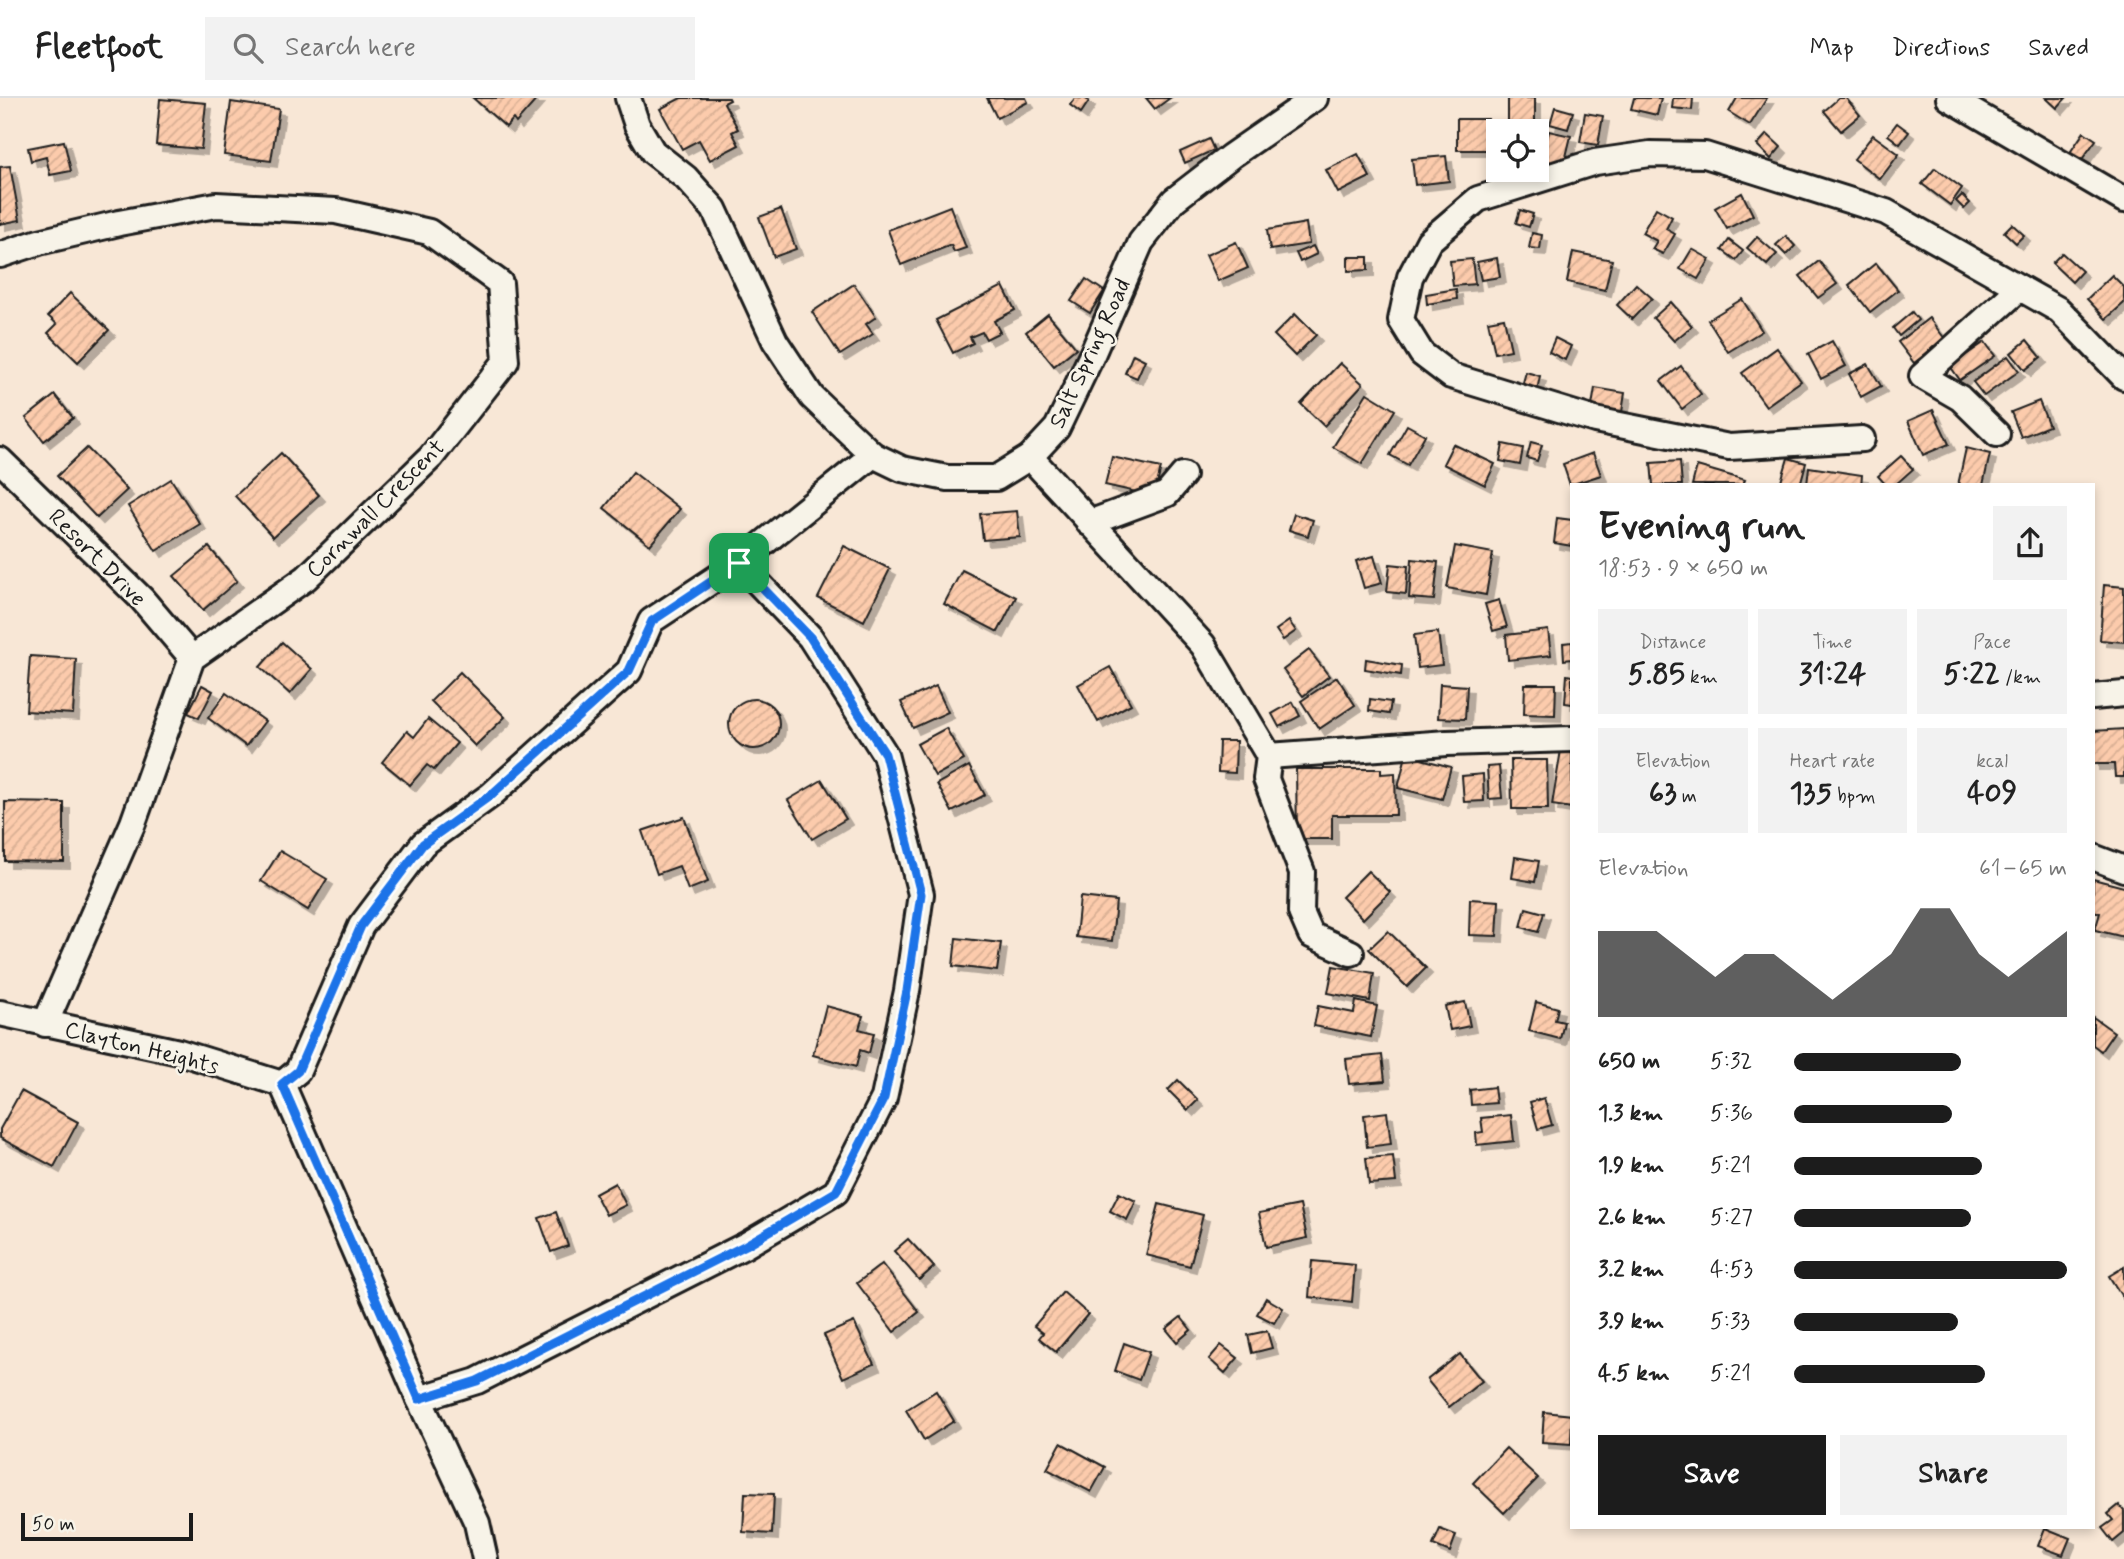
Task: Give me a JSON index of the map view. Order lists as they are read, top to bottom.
{
  "streets": {
    "street": [
      "Salt Spring Road",
      "Cornwall Crescent",
      "Resort Drive",
      "Clayton Heights"
    ]
  },
  "crossings": [
    ["Cornwall Crescent", "Resort Drive"]
  ],
  "scale_bar": "50 m",
  "page": {
    "header": "Fleetfoot",
    "search": "Search here",
    "nav": ["Map", "Directions", "Saved"],
    "heading": ["Evening run", "18:53 · 9 × 650 m"],
    "stats": [
      ["Distance", "5.85 km"],
      ["Time", "31:24"],
      ["Pace", "5:22 /km"],
      ["Elevation", "63 m"],
      ["Heart rate", "135 bpm"],
      ["kcal", "409"]
    ],
    "chart": ["Elevation", "61–65 m"],
    "list": [
      {
        "name": "650 m",
        "note": "5:32"
      },
      {
        "name": "1.3 km",
        "note": "5:36"
      },
      {
        "name": "1.9 km",
        "note": "5:21"
      },
      {
        "name": "2.6 km",
        "note": "5:27"
      },
      {
        "name": "3.2 km",
        "note": "4:53"
      },
      {
        "name": "3.9 km",
        "note": "5:33"
      },
      {
        "name": "4.5 km",
        "note": "5:21"
      }
    ],
    "buttons": ["Save", "Share"],
    "scale": "50 m"
  }
}
